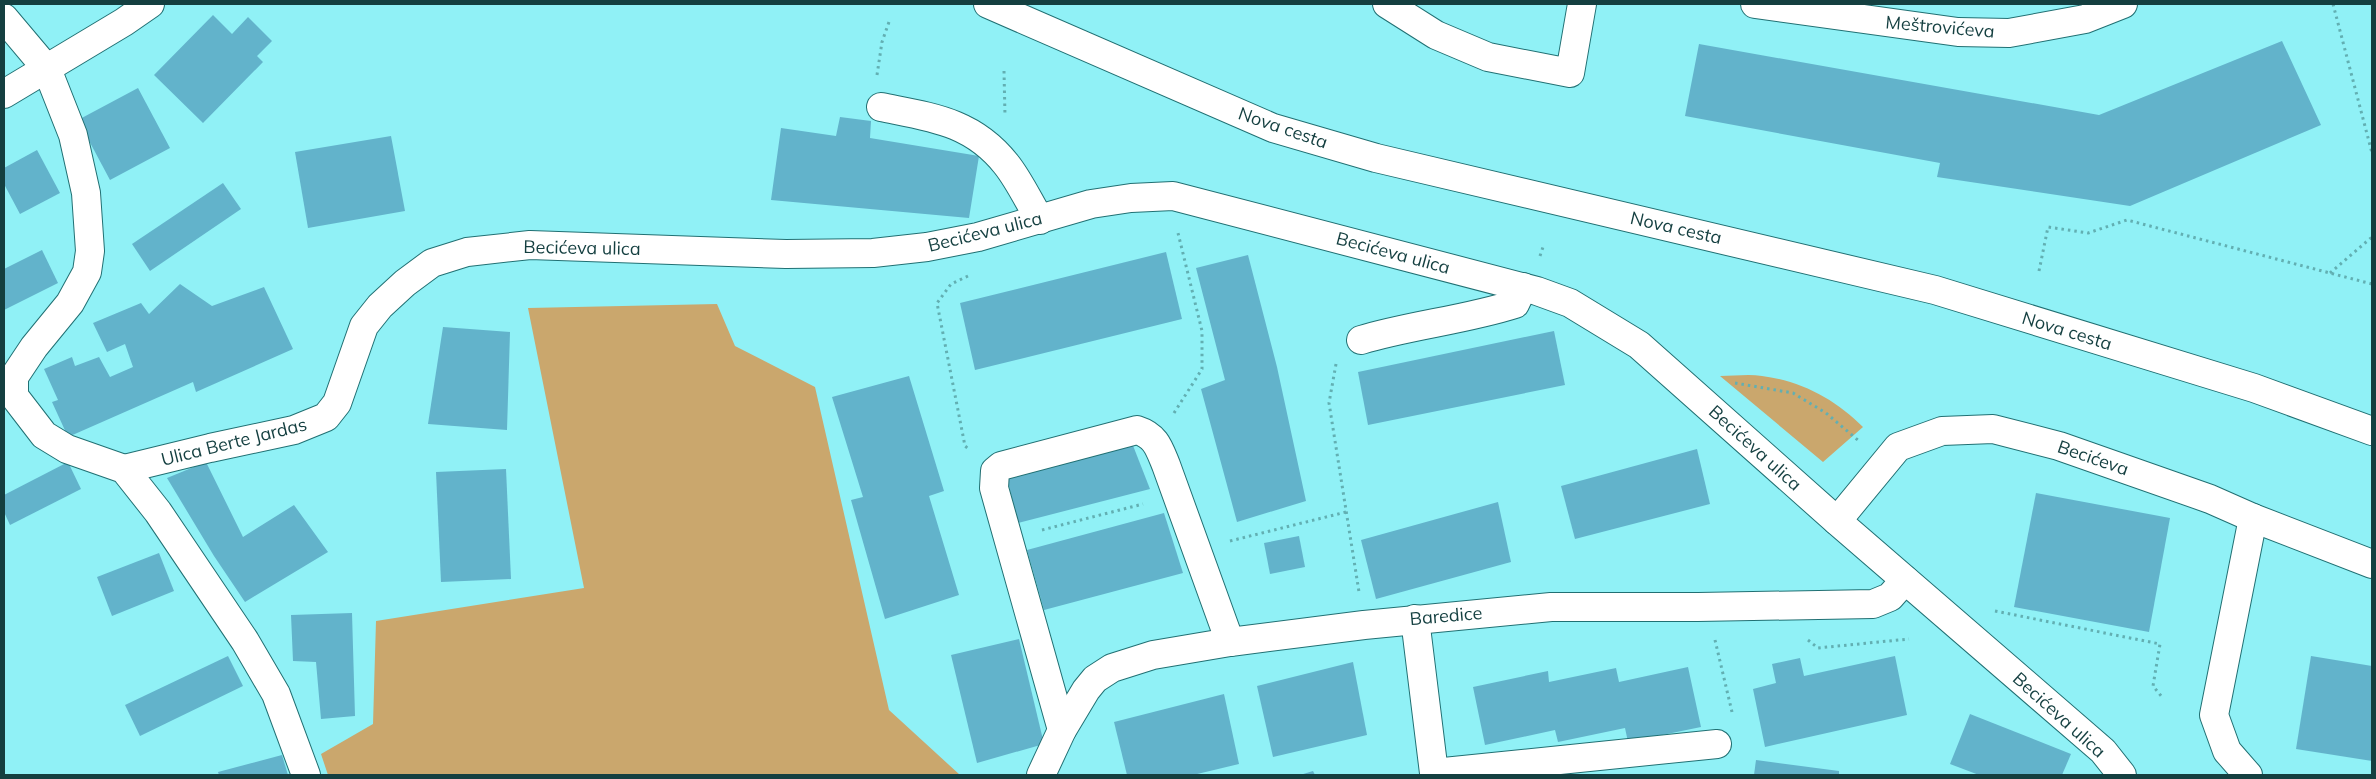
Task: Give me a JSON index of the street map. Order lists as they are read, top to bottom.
{
  "streets": {
    "street": [
      "Meštrovićeva",
      "Nova cesta",
      "Becićeva ulica",
      "Ulica Berte Jardas",
      "Becićeva",
      "Baredice"
    ]
  },
  "crossings": [
    ["Becićeva ulica", "Ulica Berte Jardas"],
    ["Becićeva ulica", "Becićeva"],
    ["Becićeva ulica", "Baredice"]
  ]
}
